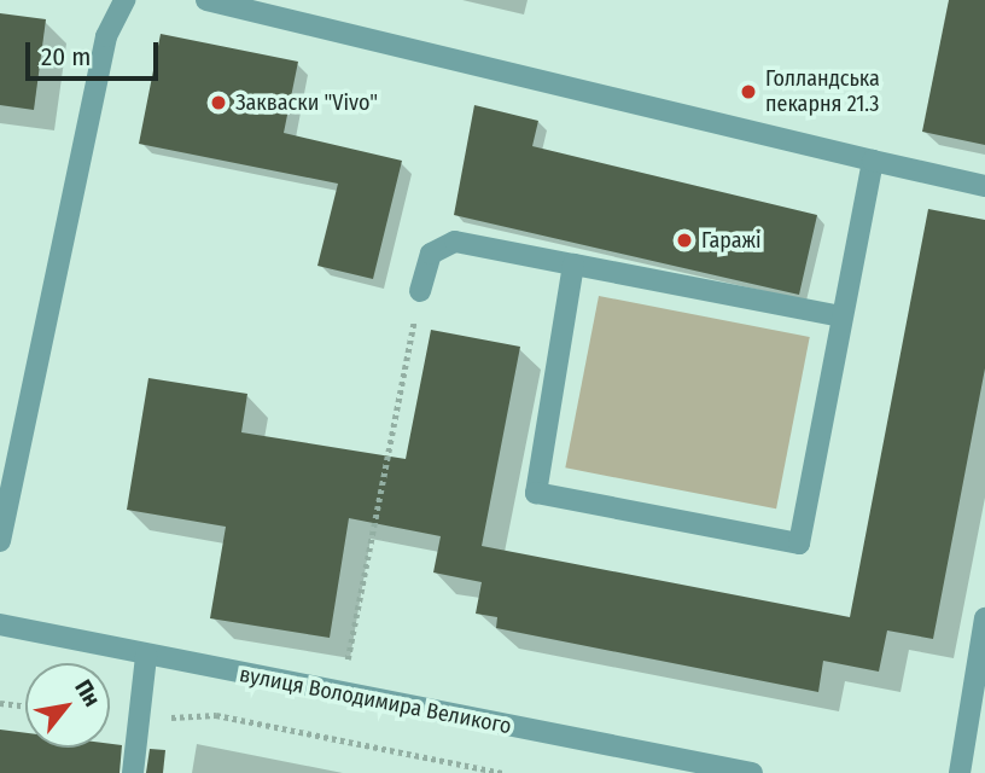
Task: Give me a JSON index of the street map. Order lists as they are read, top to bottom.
{
  "streets": {
    "street": ["вулиця Володимира Великого"]
  },
  "places": ["Голландська пекарня 21.3", "Закваски \"Vivo\"", "Гаражі"],
  "scale_bar": "20 m",
  "north": "top right"
}
